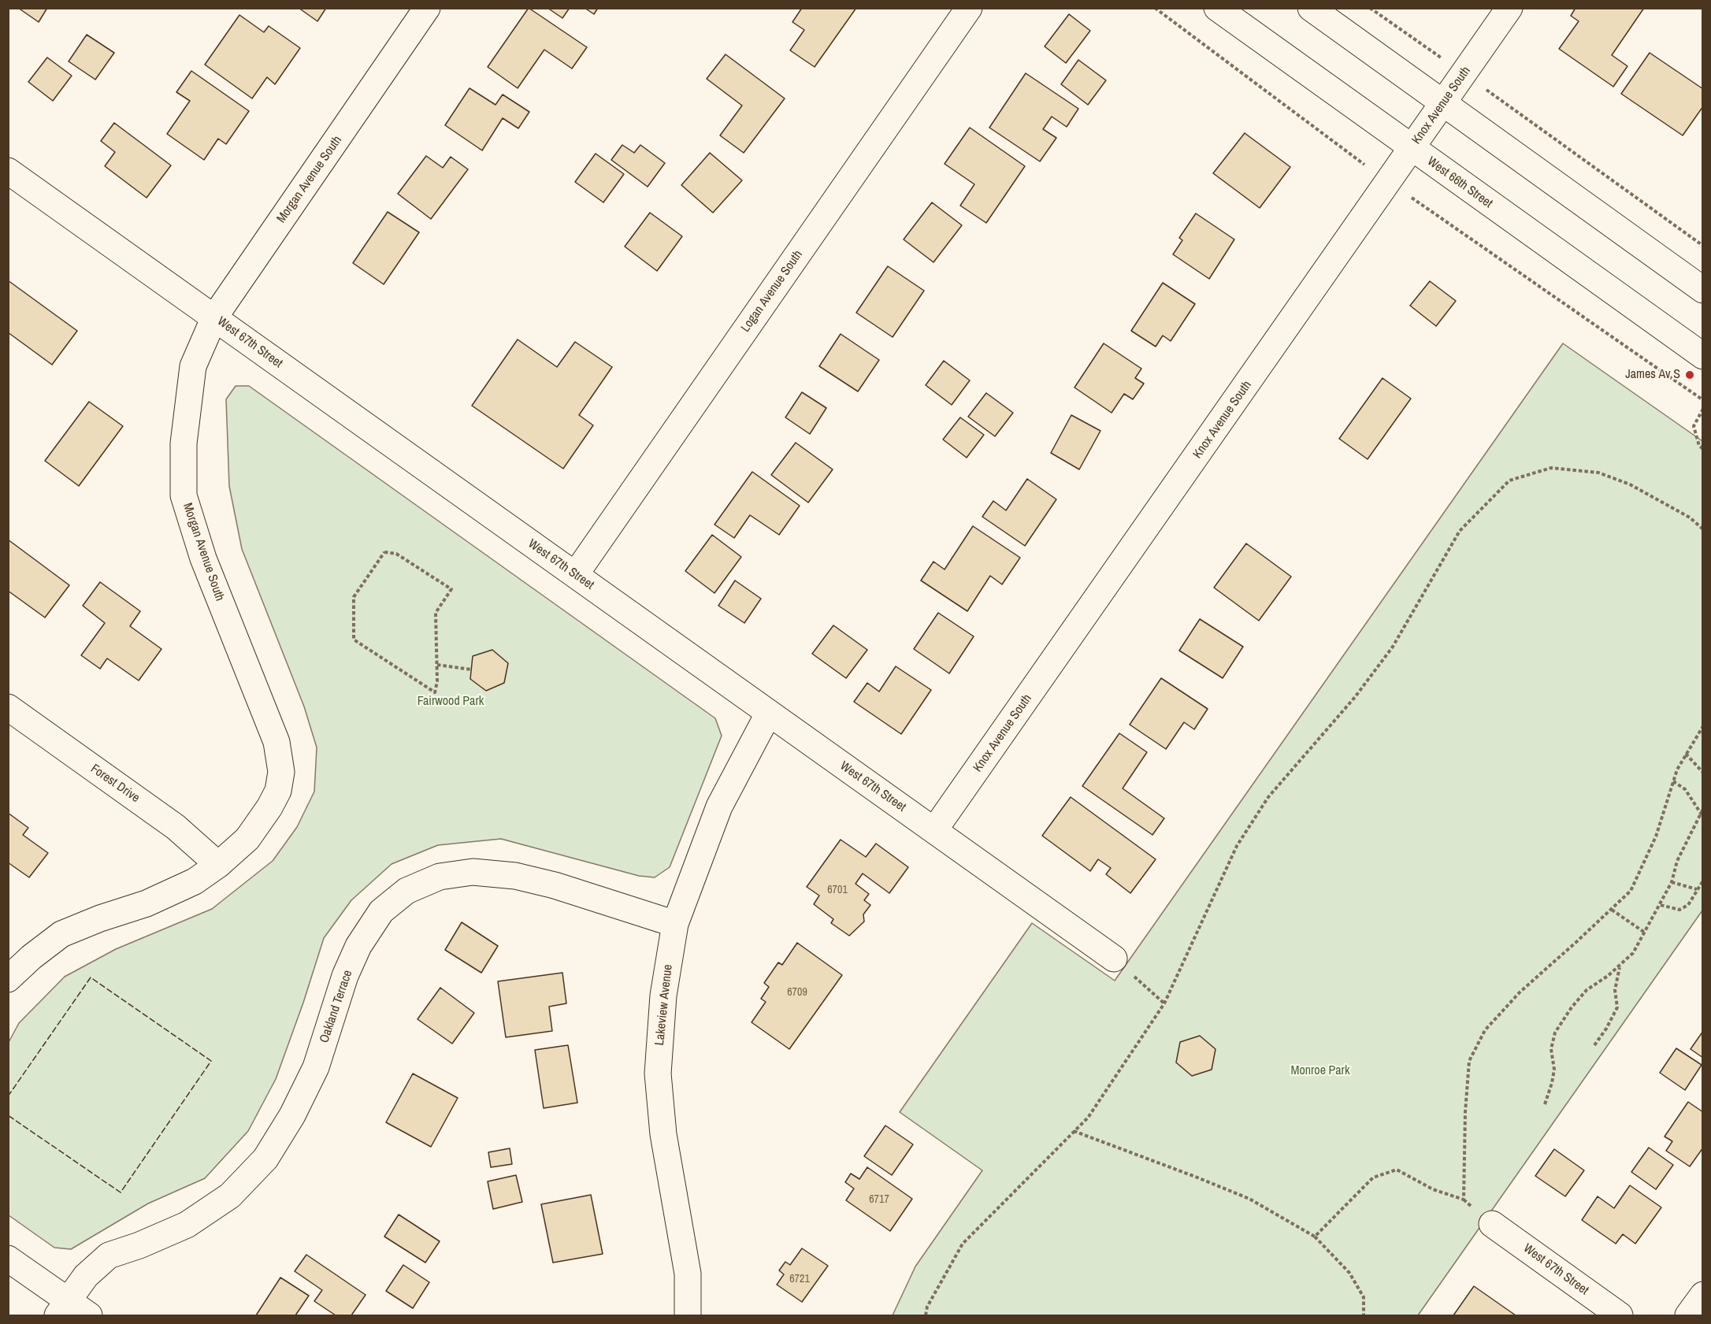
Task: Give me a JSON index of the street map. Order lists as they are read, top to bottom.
{
  "streets": {
    "street": [
      "Knox Avenue South",
      "Morgan Avenue South",
      "West 66th Street",
      "Logan Avenue South",
      "West 67th Street",
      "Forest Drive",
      "Lakeview Avenue",
      "Oakland Terrace"
    ]
  },
  "crossings": [
    ["Knox Avenue South", "West 66th Street"],
    ["Knox Avenue South", "West 67th Street"],
    ["Morgan Avenue South", "West 67th Street"],
    ["Morgan Avenue South", "Forest Drive"],
    ["Logan Avenue South", "West 67th Street"],
    ["West 67th Street", "Lakeview Avenue"],
    ["Lakeview Avenue", "Oakland Terrace"]
  ],
  "parks": ["Fairwood Park", "Monroe Park"],
  "places": ["James Av S"],
  "house_numbers": [
    "6701",
    "6709",
    "6717",
    "6721"
  ]
}
